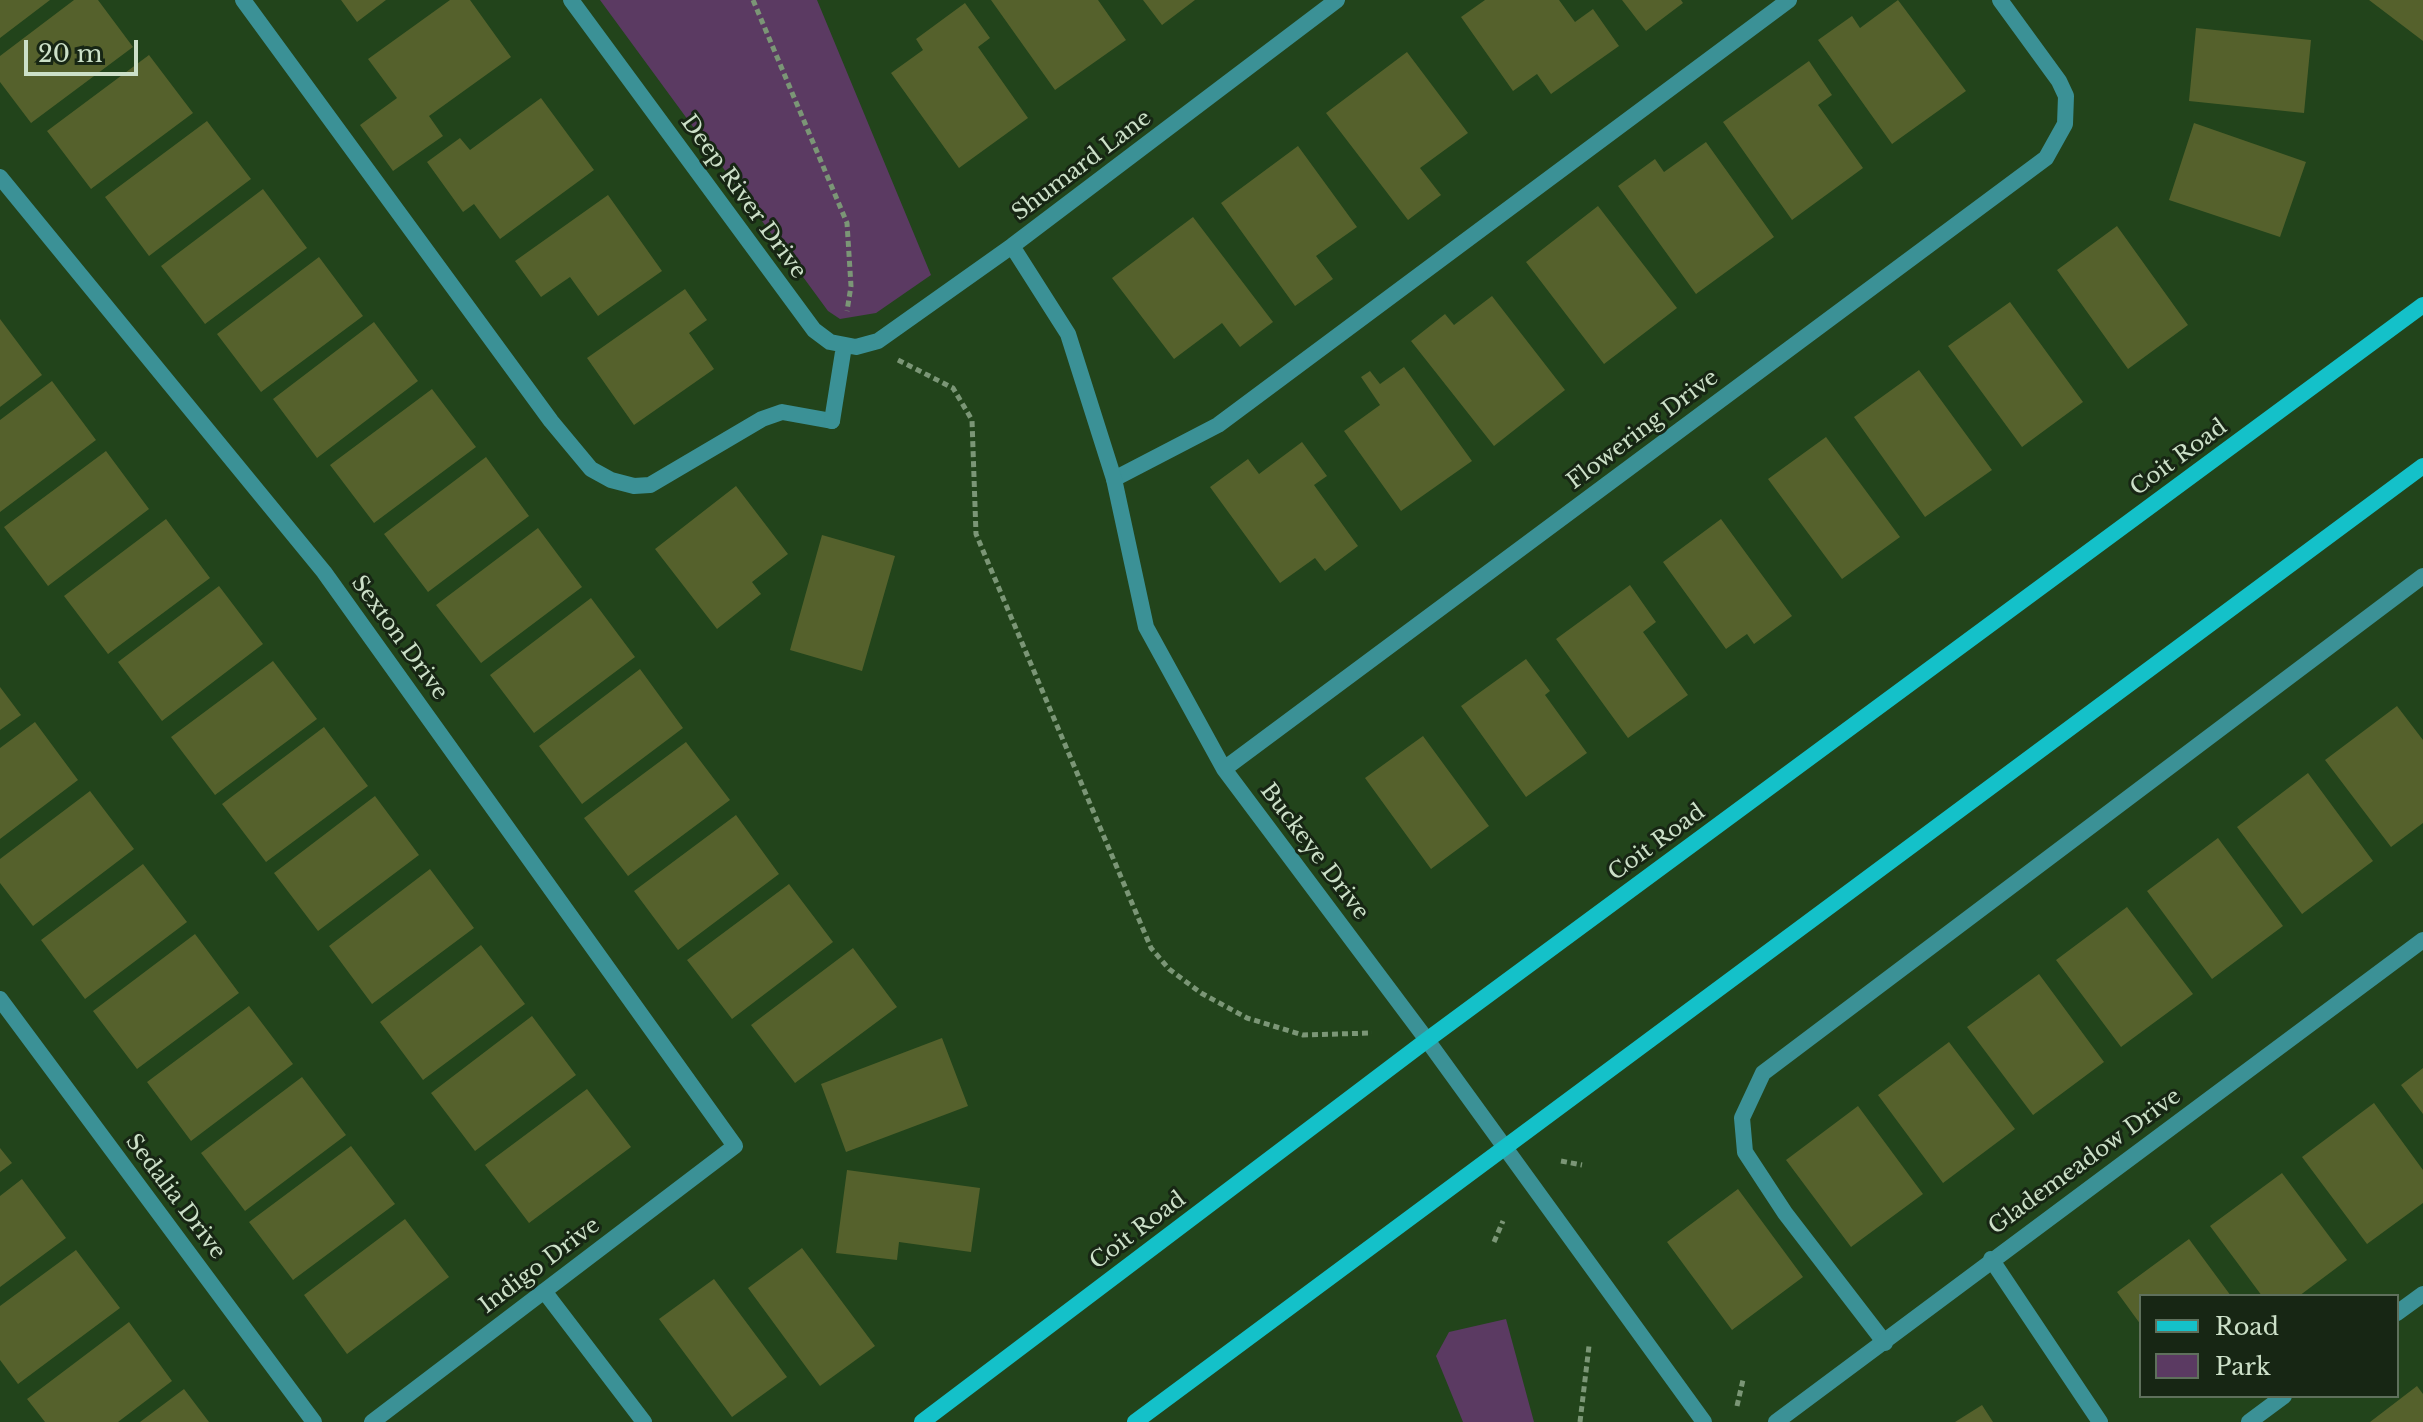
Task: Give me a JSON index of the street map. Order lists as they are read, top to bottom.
{
  "streets": {
    "main road": ["Coit Road"],
    "street": [
      "Shumard Lane",
      "Deep River Drive",
      "Flowering Drive",
      "Sexton Drive",
      "Buckeye Drive",
      "Glademeadow Drive",
      "Sedalia Drive",
      "Indigo Drive"
    ]
  },
  "crossings": [
    ["Shumard Lane", "Deep River Drive"],
    ["Shumard Lane", "Buckeye Drive"],
    ["Flowering Drive", "Buckeye Drive"],
    ["Coit Road", "Buckeye Drive"],
    ["Sexton Drive", "Indigo Drive"]
  ],
  "legend": ["Road", "Park"],
  "scale_bar": "20 m"
}
